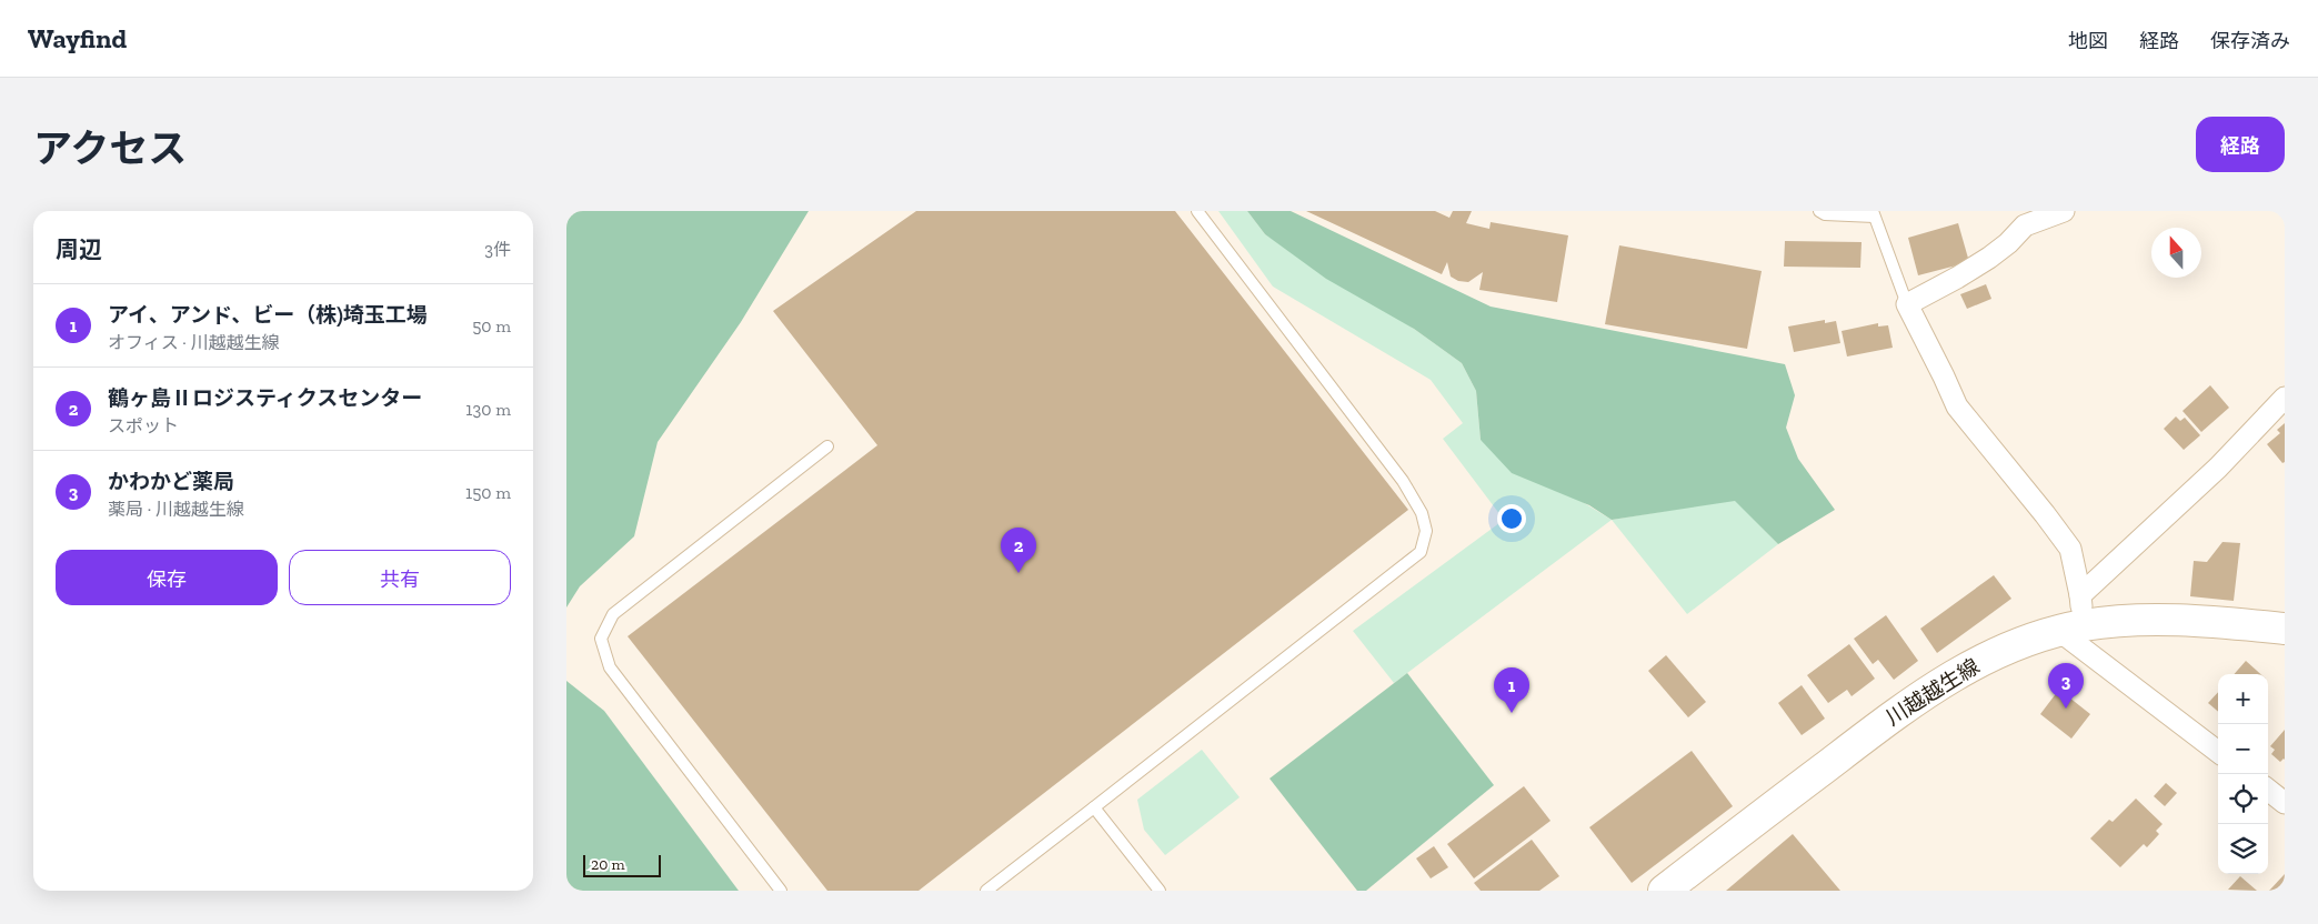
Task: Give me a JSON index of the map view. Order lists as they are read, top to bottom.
{
  "streets": {
    "main road": ["川越越生線"]
  },
  "scale_bar": "20 m",
  "north": "top",
  "page": {
    "header": "Wayfind",
    "nav": ["地図", "経路", "保存済み"],
    "title": "アクセス",
    "buttons": [
      "経路",
      ["保存", "共有"]
    ],
    "heading": ["周辺", "3件"],
    "list": [
      {
        "mark": "1",
        "name": "アイ、アンド、ビー（株)埼玉工場",
        "note": "オフィス · 川越越生線",
        "value": "50 m"
      },
      {
        "mark": "2",
        "name": "鶴ヶ島Ⅱロジスティクスセンター",
        "note": "スポット",
        "value": "130 m"
      },
      {
        "mark": "3",
        "name": "かわかど薬局",
        "note": "薬局 · 川越越生線",
        "value": "150 m"
      }
    ],
    "pins": ["2", "3", "1"],
    "map_buttons": ["+", "−"],
    "scale": "20 m"
  }
}
